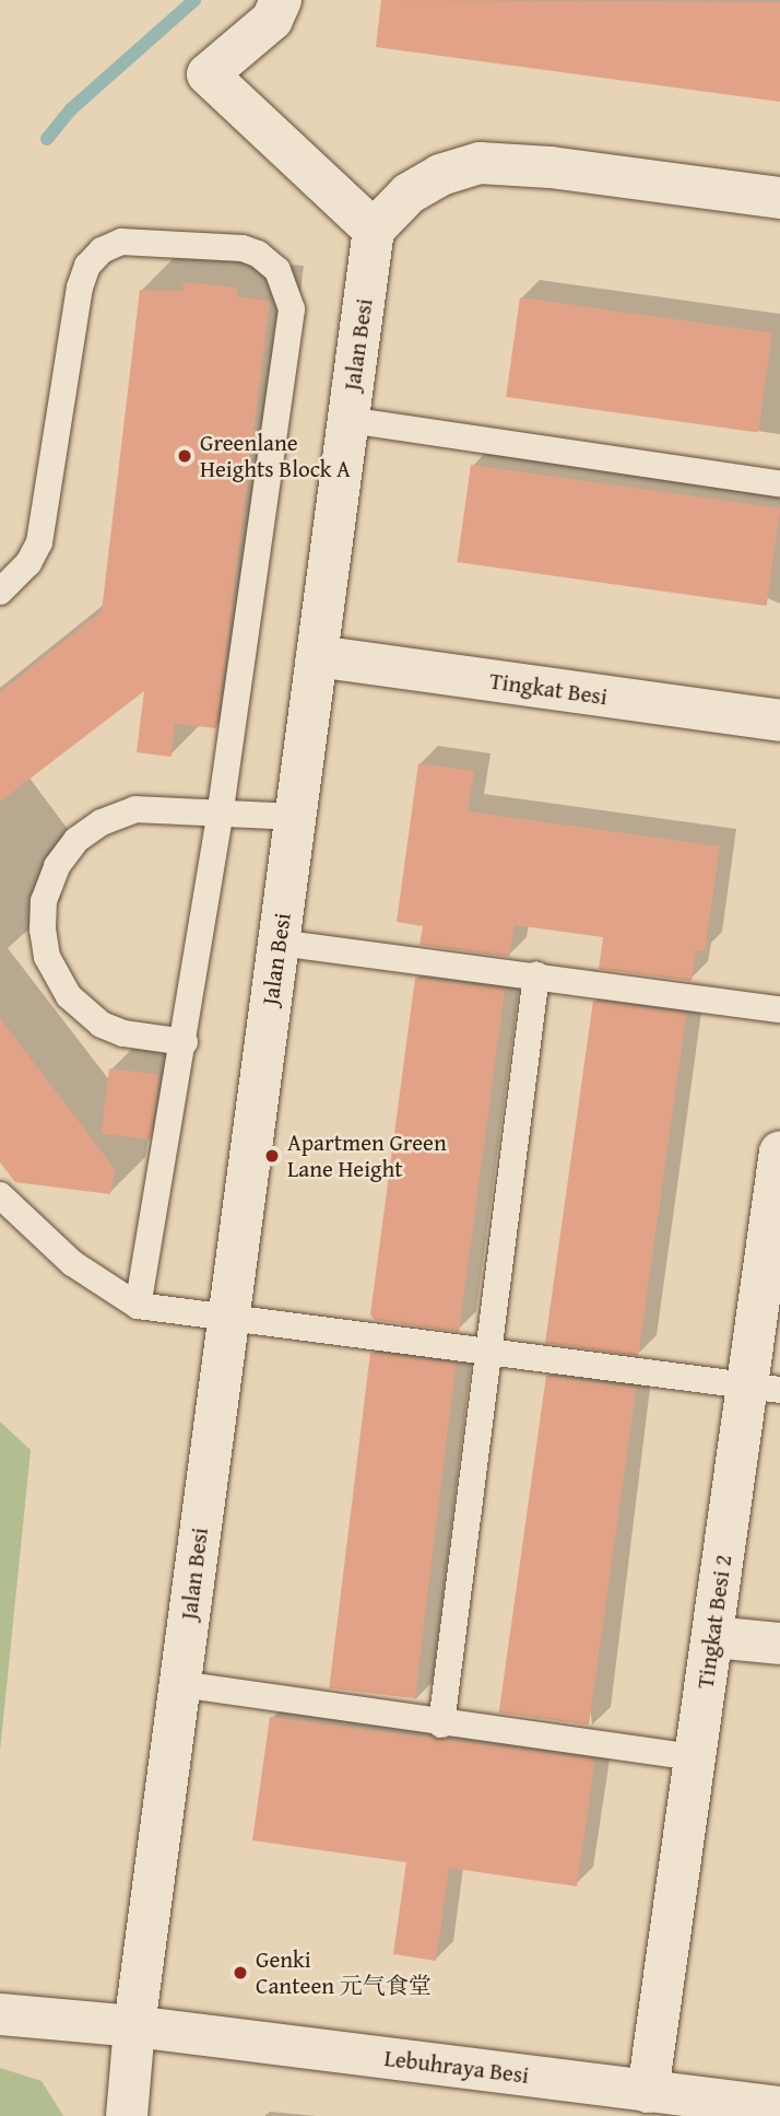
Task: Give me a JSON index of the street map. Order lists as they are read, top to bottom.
{
  "streets": {
    "street": [
      "Jalan Besi",
      "Tingkat Besi",
      "Tingkat Besi 2",
      "Lebuhraya Besi"
    ]
  },
  "crossings": [
    ["Jalan Besi", "Tingkat Besi"],
    ["Jalan Besi", "Lebuhraya Besi"],
    ["Tingkat Besi 2", "Lebuhraya Besi"]
  ],
  "places": ["Greenlane Heights Block A", "Apartmen Green Lane Height", "Genki Canteen 元气食堂"]
}
